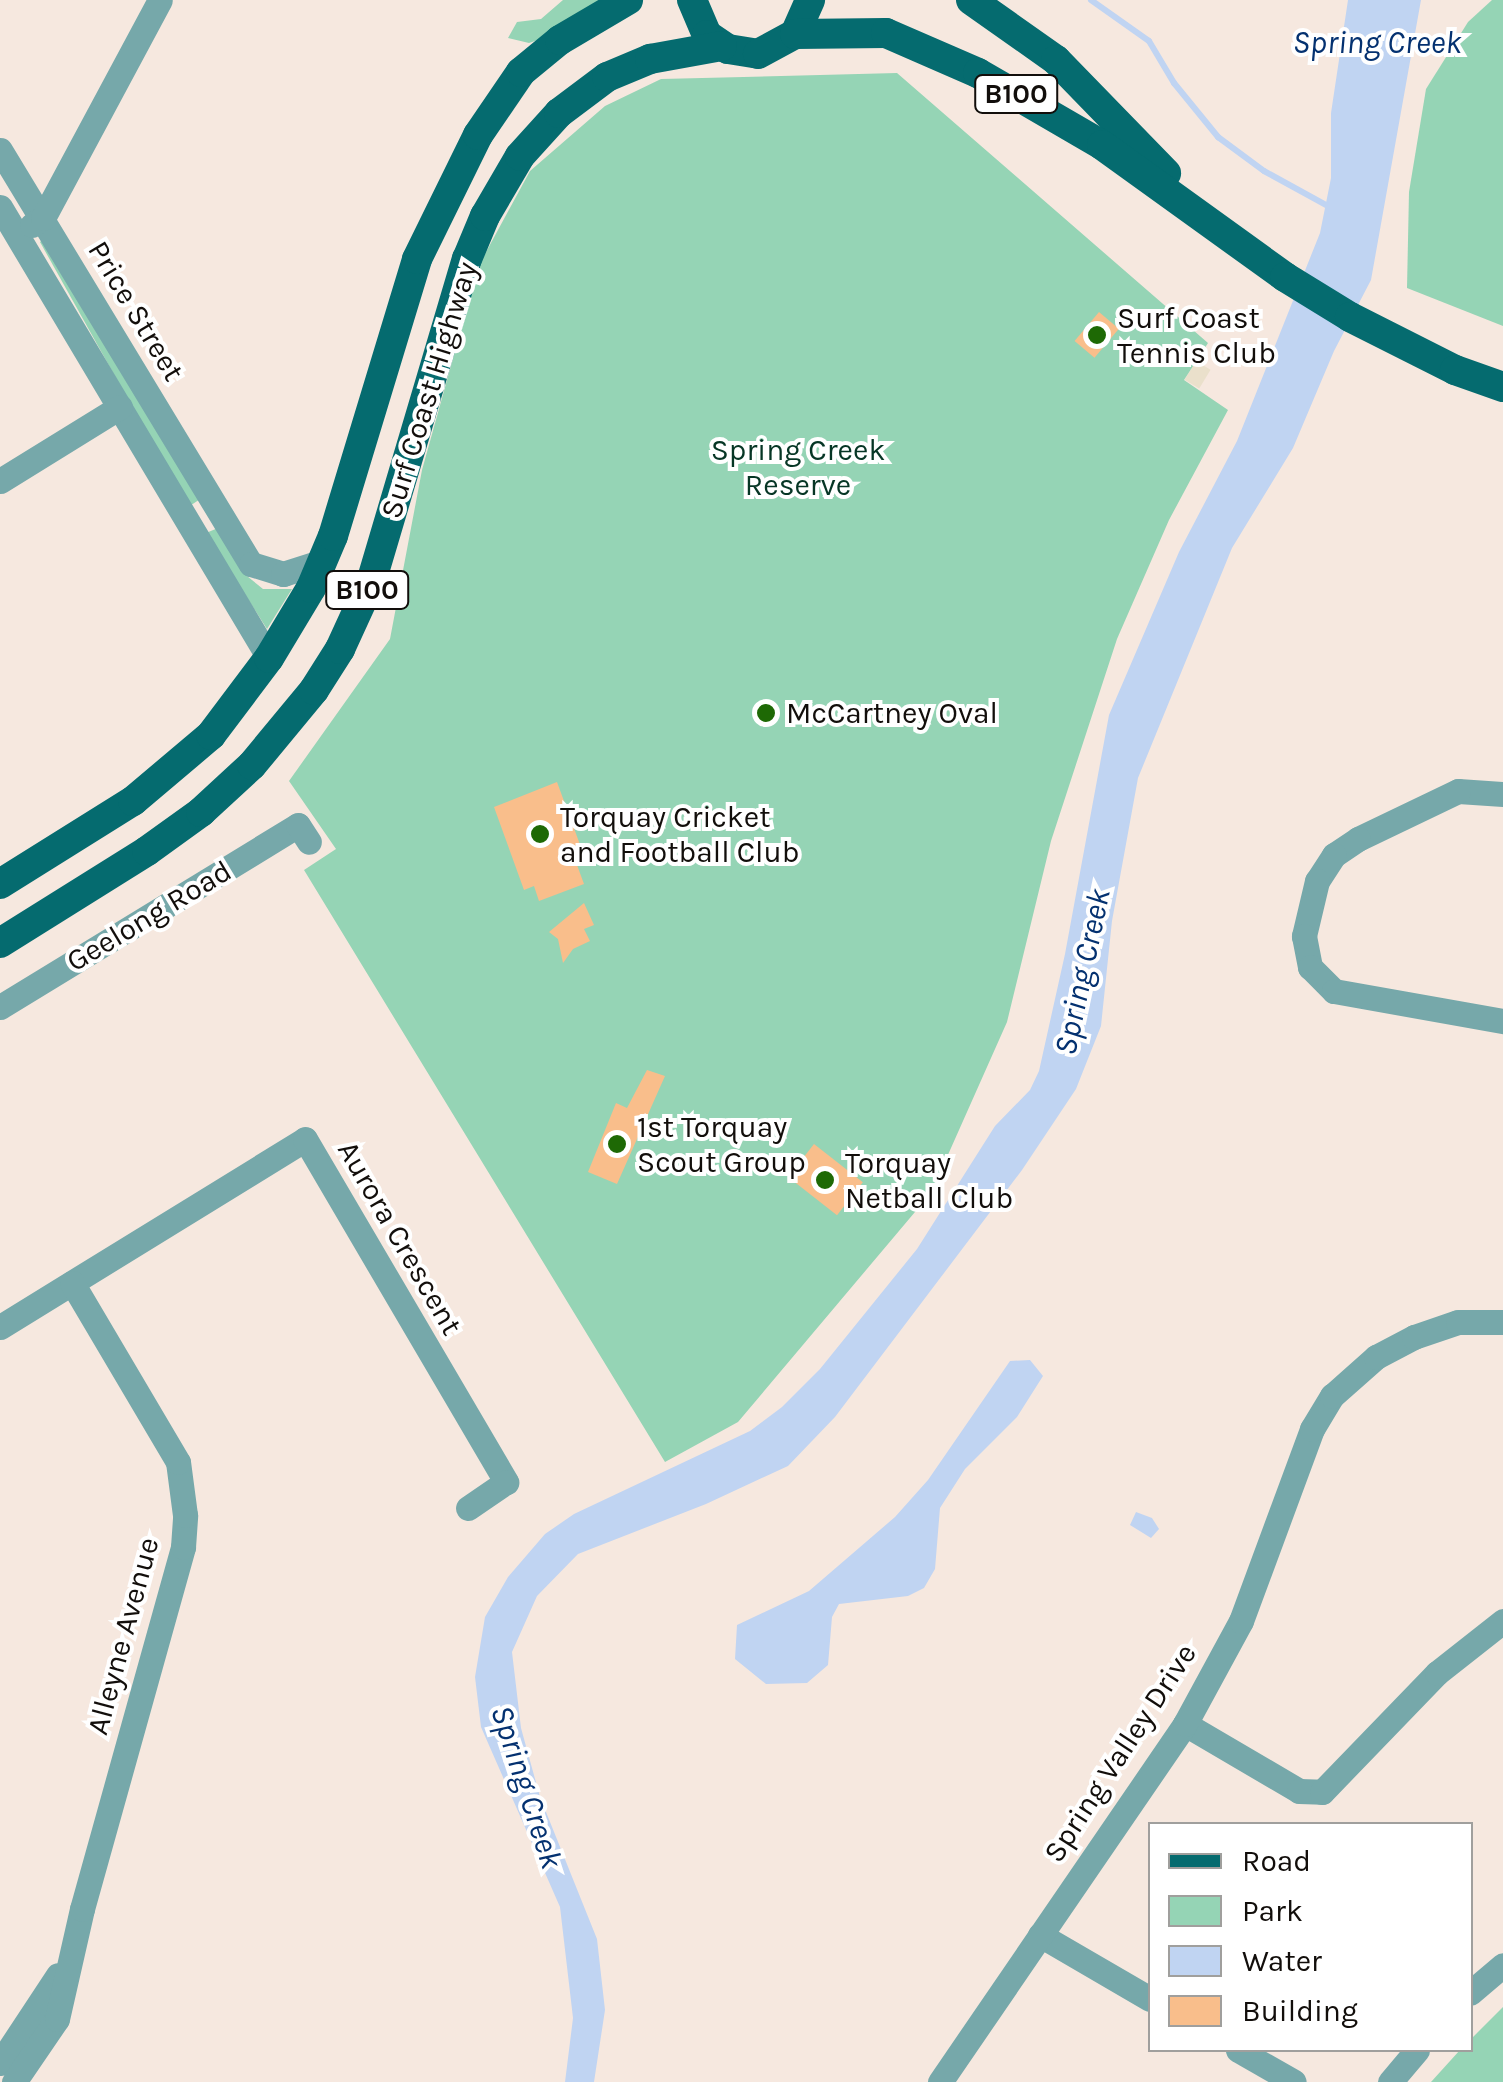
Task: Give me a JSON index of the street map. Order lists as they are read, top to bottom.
{
  "streets": {
    "main road": ["B100", "Surf Coast Highway"],
    "street": [
      "Price Street",
      "Geelong Road",
      "Aurora Crescent",
      "Alleyne Avenue",
      "Spring Valley Drive"
    ]
  },
  "crossings": [
    ["B100", "Surf Coast Highway"],
    ["Price Street", "Surf Coast Highway"],
    ["Aurora Crescent", "Alleyne Avenue"]
  ],
  "water": ["Spring Creek"],
  "parks": ["Spring Creek Reserve"],
  "places": [
    "Surf Coast Tennis Club",
    "McCartney Oval",
    "Torquay Cricket and Football Club",
    "1st Torquay Scout Group",
    "Torquay Netball Club"
  ],
  "legend": [
    "Road",
    "Park",
    "Water",
    "Building"
  ]
}
